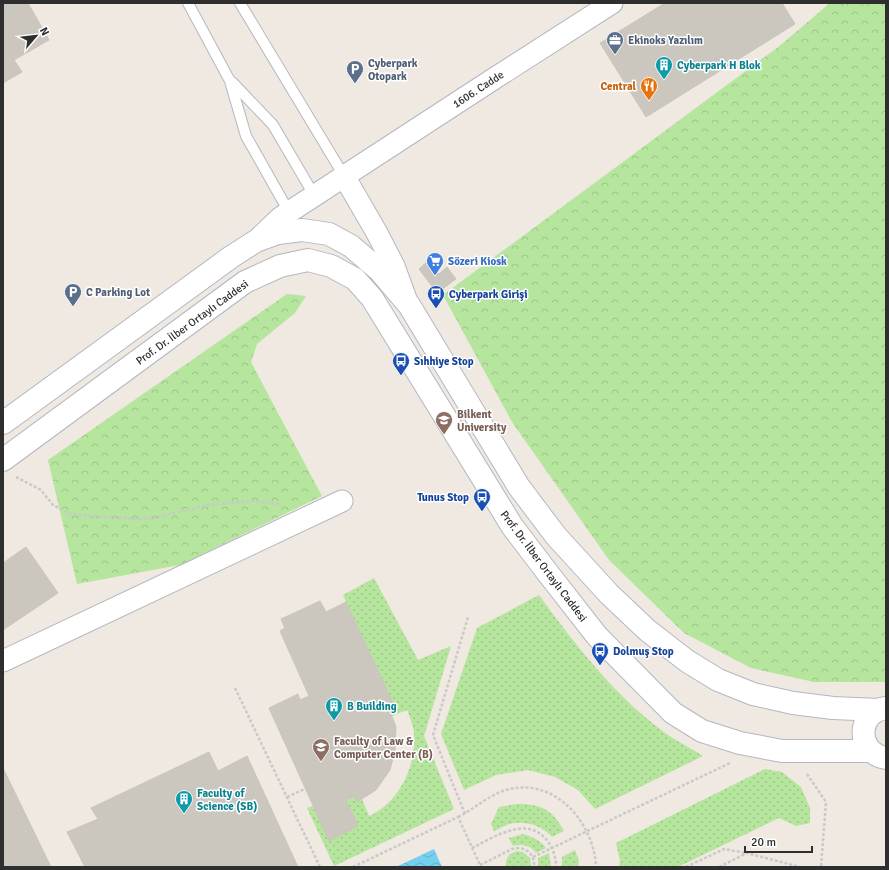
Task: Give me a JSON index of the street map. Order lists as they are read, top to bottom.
{
  "streets": {
    "street": ["1606. Cadde", "Prof. Dr. İlber Ortaylı Caddesi"]
  },
  "crossings": [
    ["1606. Cadde", "Prof. Dr. İlber Ortaylı Caddesi"]
  ],
  "places": {
    "office": ["Ekinoks Yazılım"],
    "building": ["Cyberpark H Blok", "B Building", "Faculty of Science (SB)"],
    "parking": ["Cyberpark Otopark", "C Parking Lot"],
    "restaurant": ["Central"],
    "supermarket": ["Sözeri Kiosk"],
    "bus stop": [
      "Cyberpark Girişi",
      "Sıhhiye Stop",
      "Tunus Stop",
      "Dolmuş Stop"
    ],
    "school or university": ["Bilkent University", "Faculty of Law & Computer Center (B)"]
  },
  "scale_bar": "20 m",
  "north": "top right"
}
